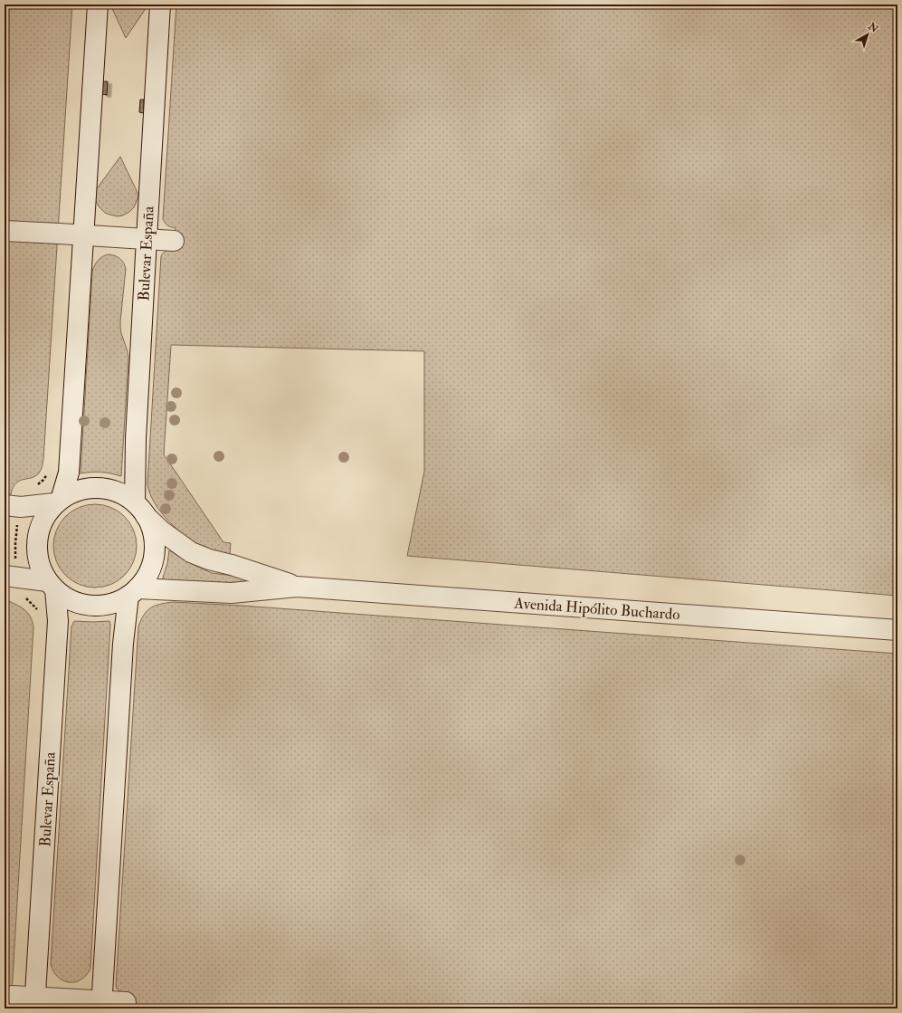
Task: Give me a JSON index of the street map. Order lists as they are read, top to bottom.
{
  "streets": {
    "main road": ["Bulevar España", "Avenida Hipólito Buchardo"]
  },
  "crossings": [
    ["Bulevar España", "Avenida Hipólito Buchardo"]
  ],
  "north": "top right"
}
